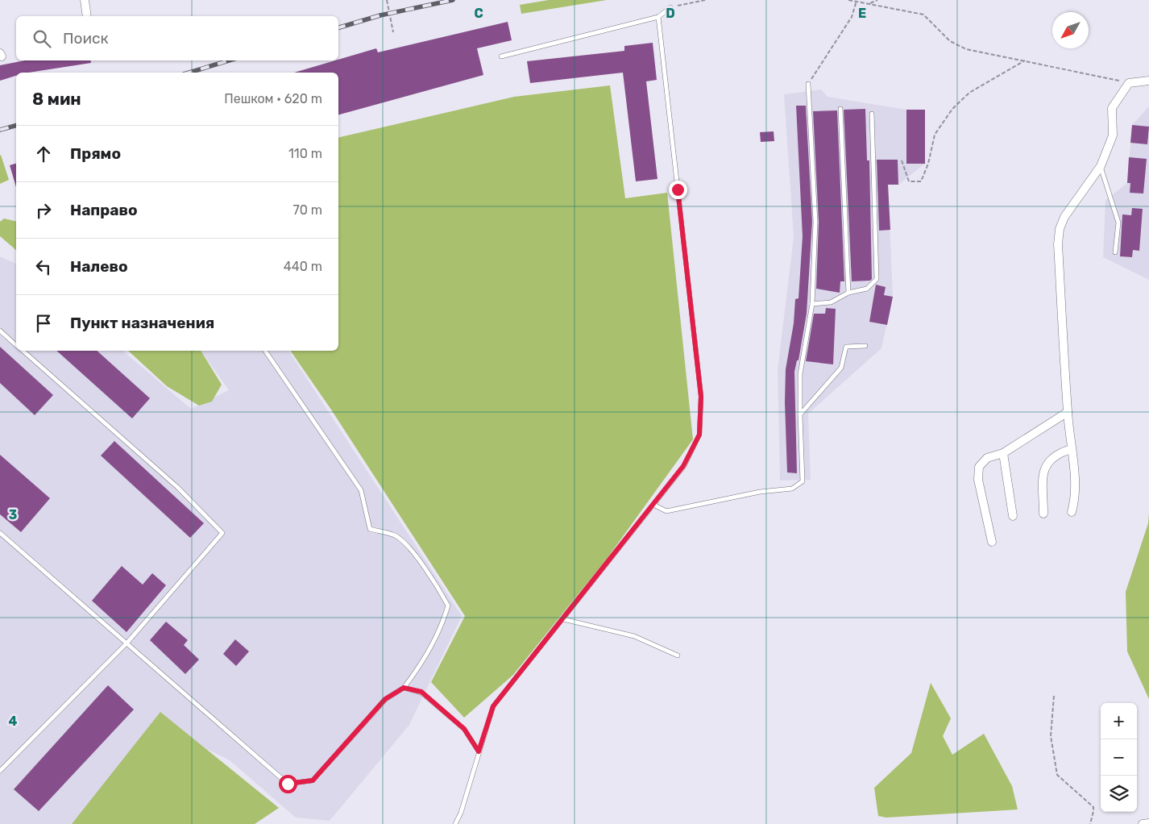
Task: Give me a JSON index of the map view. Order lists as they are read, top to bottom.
{
  "north": "bottom left",
  "page": {
    "search": "Поиск",
    "heading": ["8 мин", "Пешком · 620 m"],
    "list": [
      ["Прямо", "110 m"],
      ["Направо", "70 m"],
      ["Налево", "440 m"],
      "Пункт назначения"
    ],
    "map_buttons": ["+", "−"]
  },
  "grid": {
    "columns": ["C", "D", "E"],
    "rows": ["3", "4"]
  }
}
